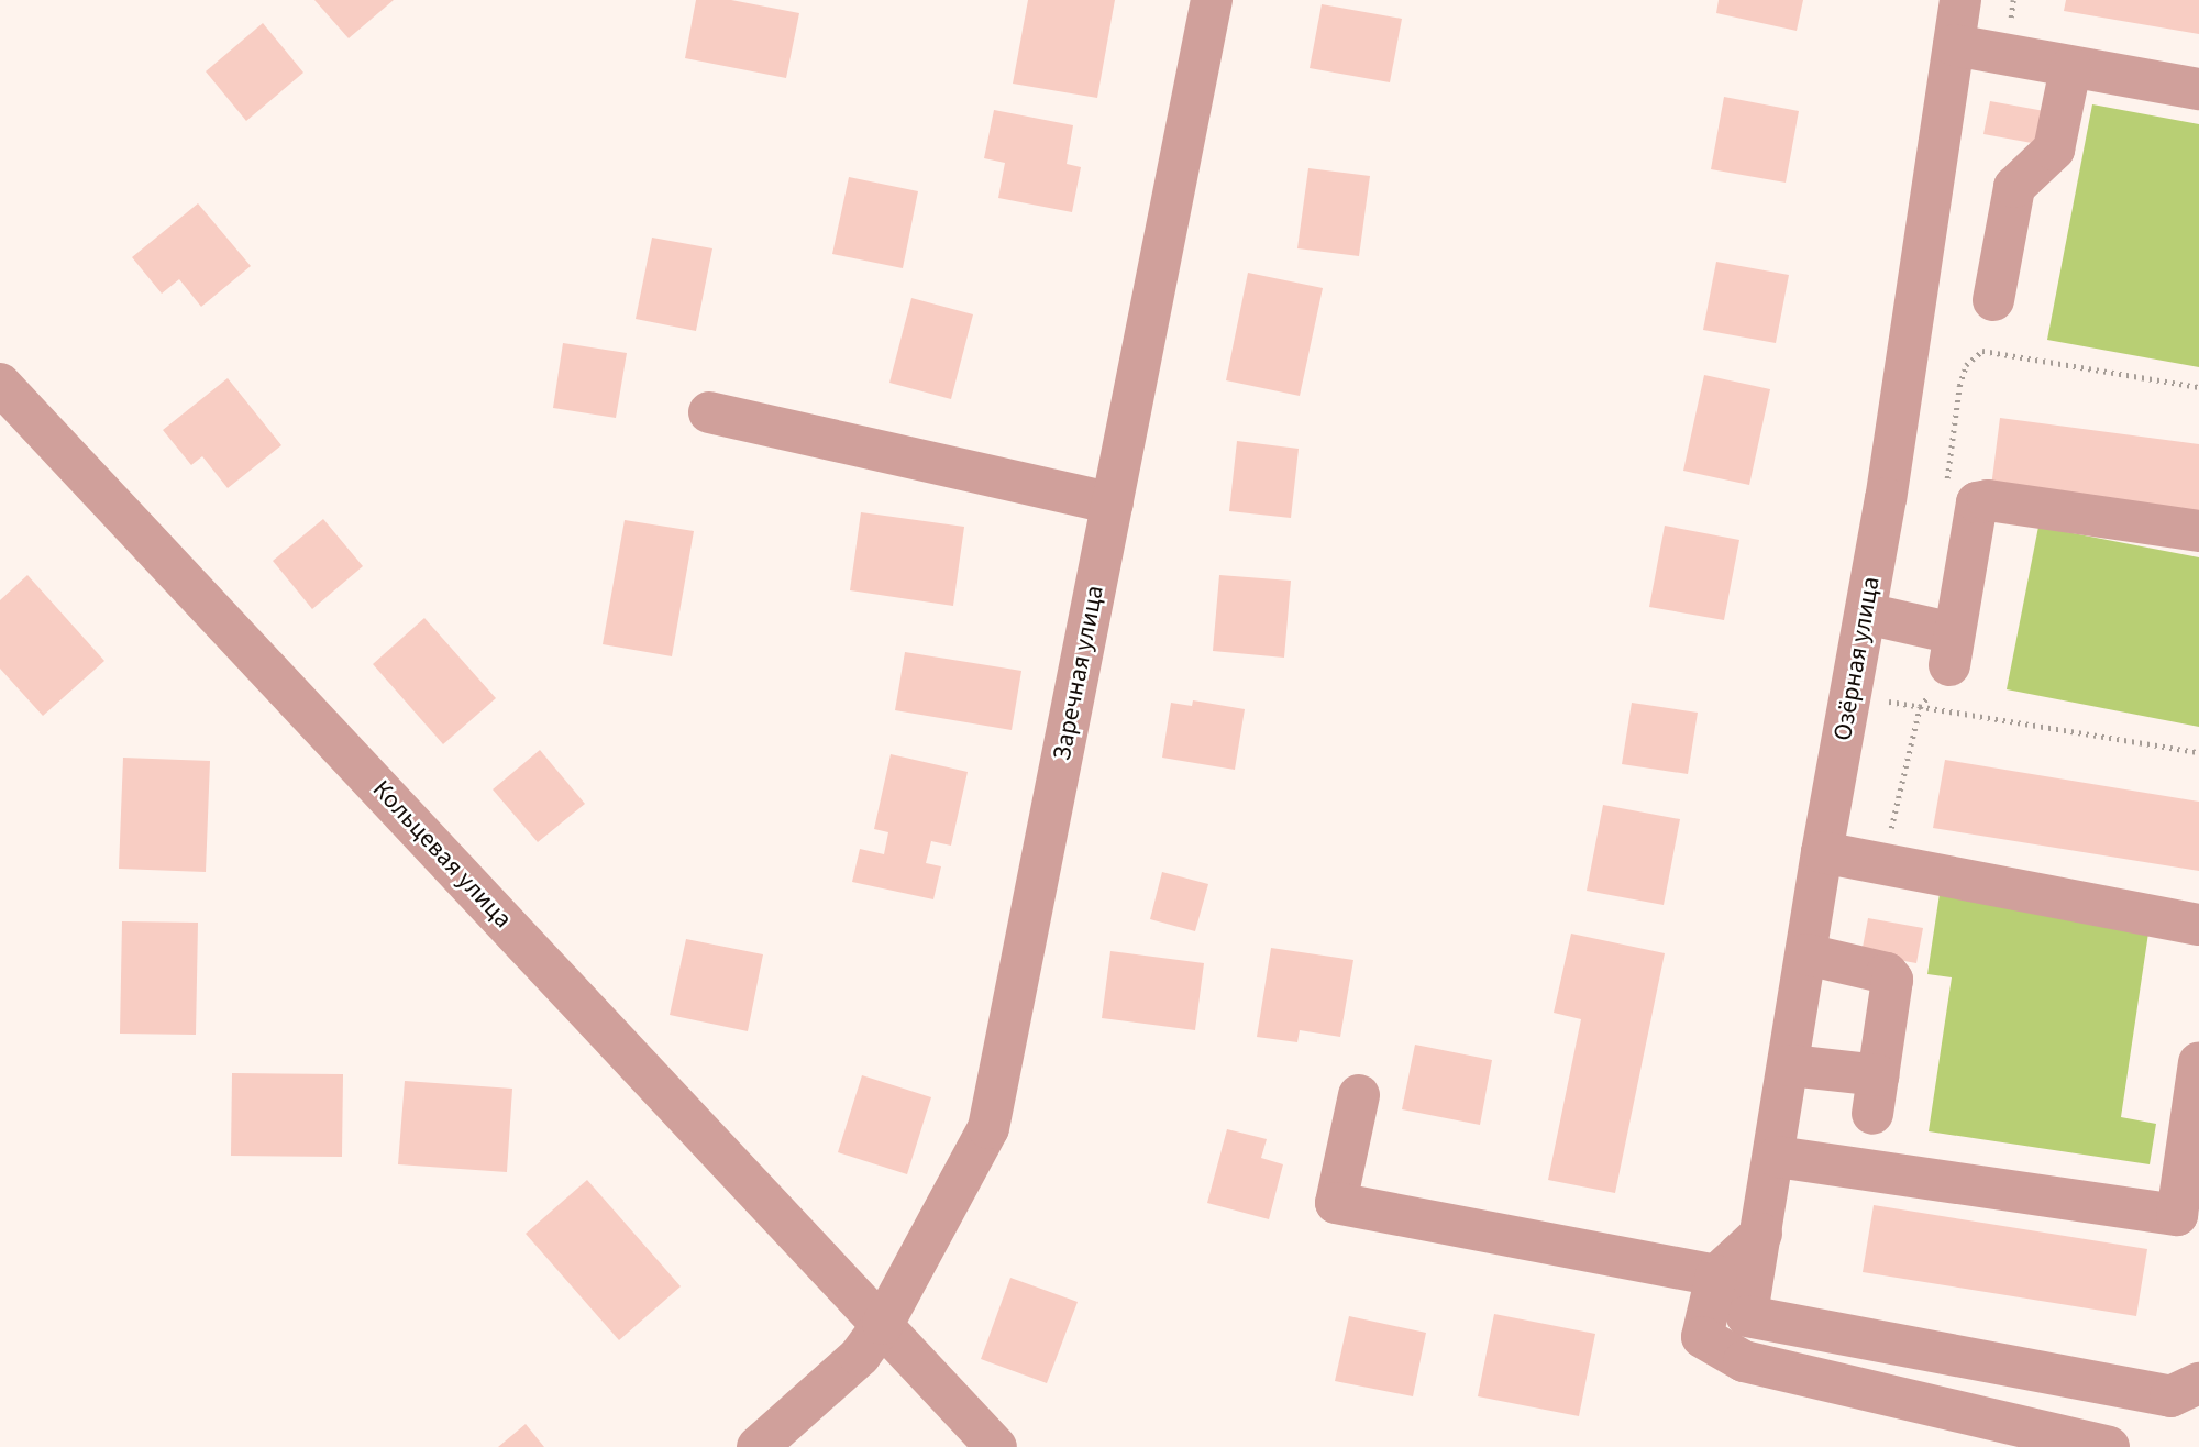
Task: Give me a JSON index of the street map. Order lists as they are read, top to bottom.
{
  "streets": {
    "street": ["Озёрная улица", "Заречная улица", "Кольцевая улица"]
  },
  "crossings": [
    ["Заречная улица", "Кольцевая улица"]
  ]
}
